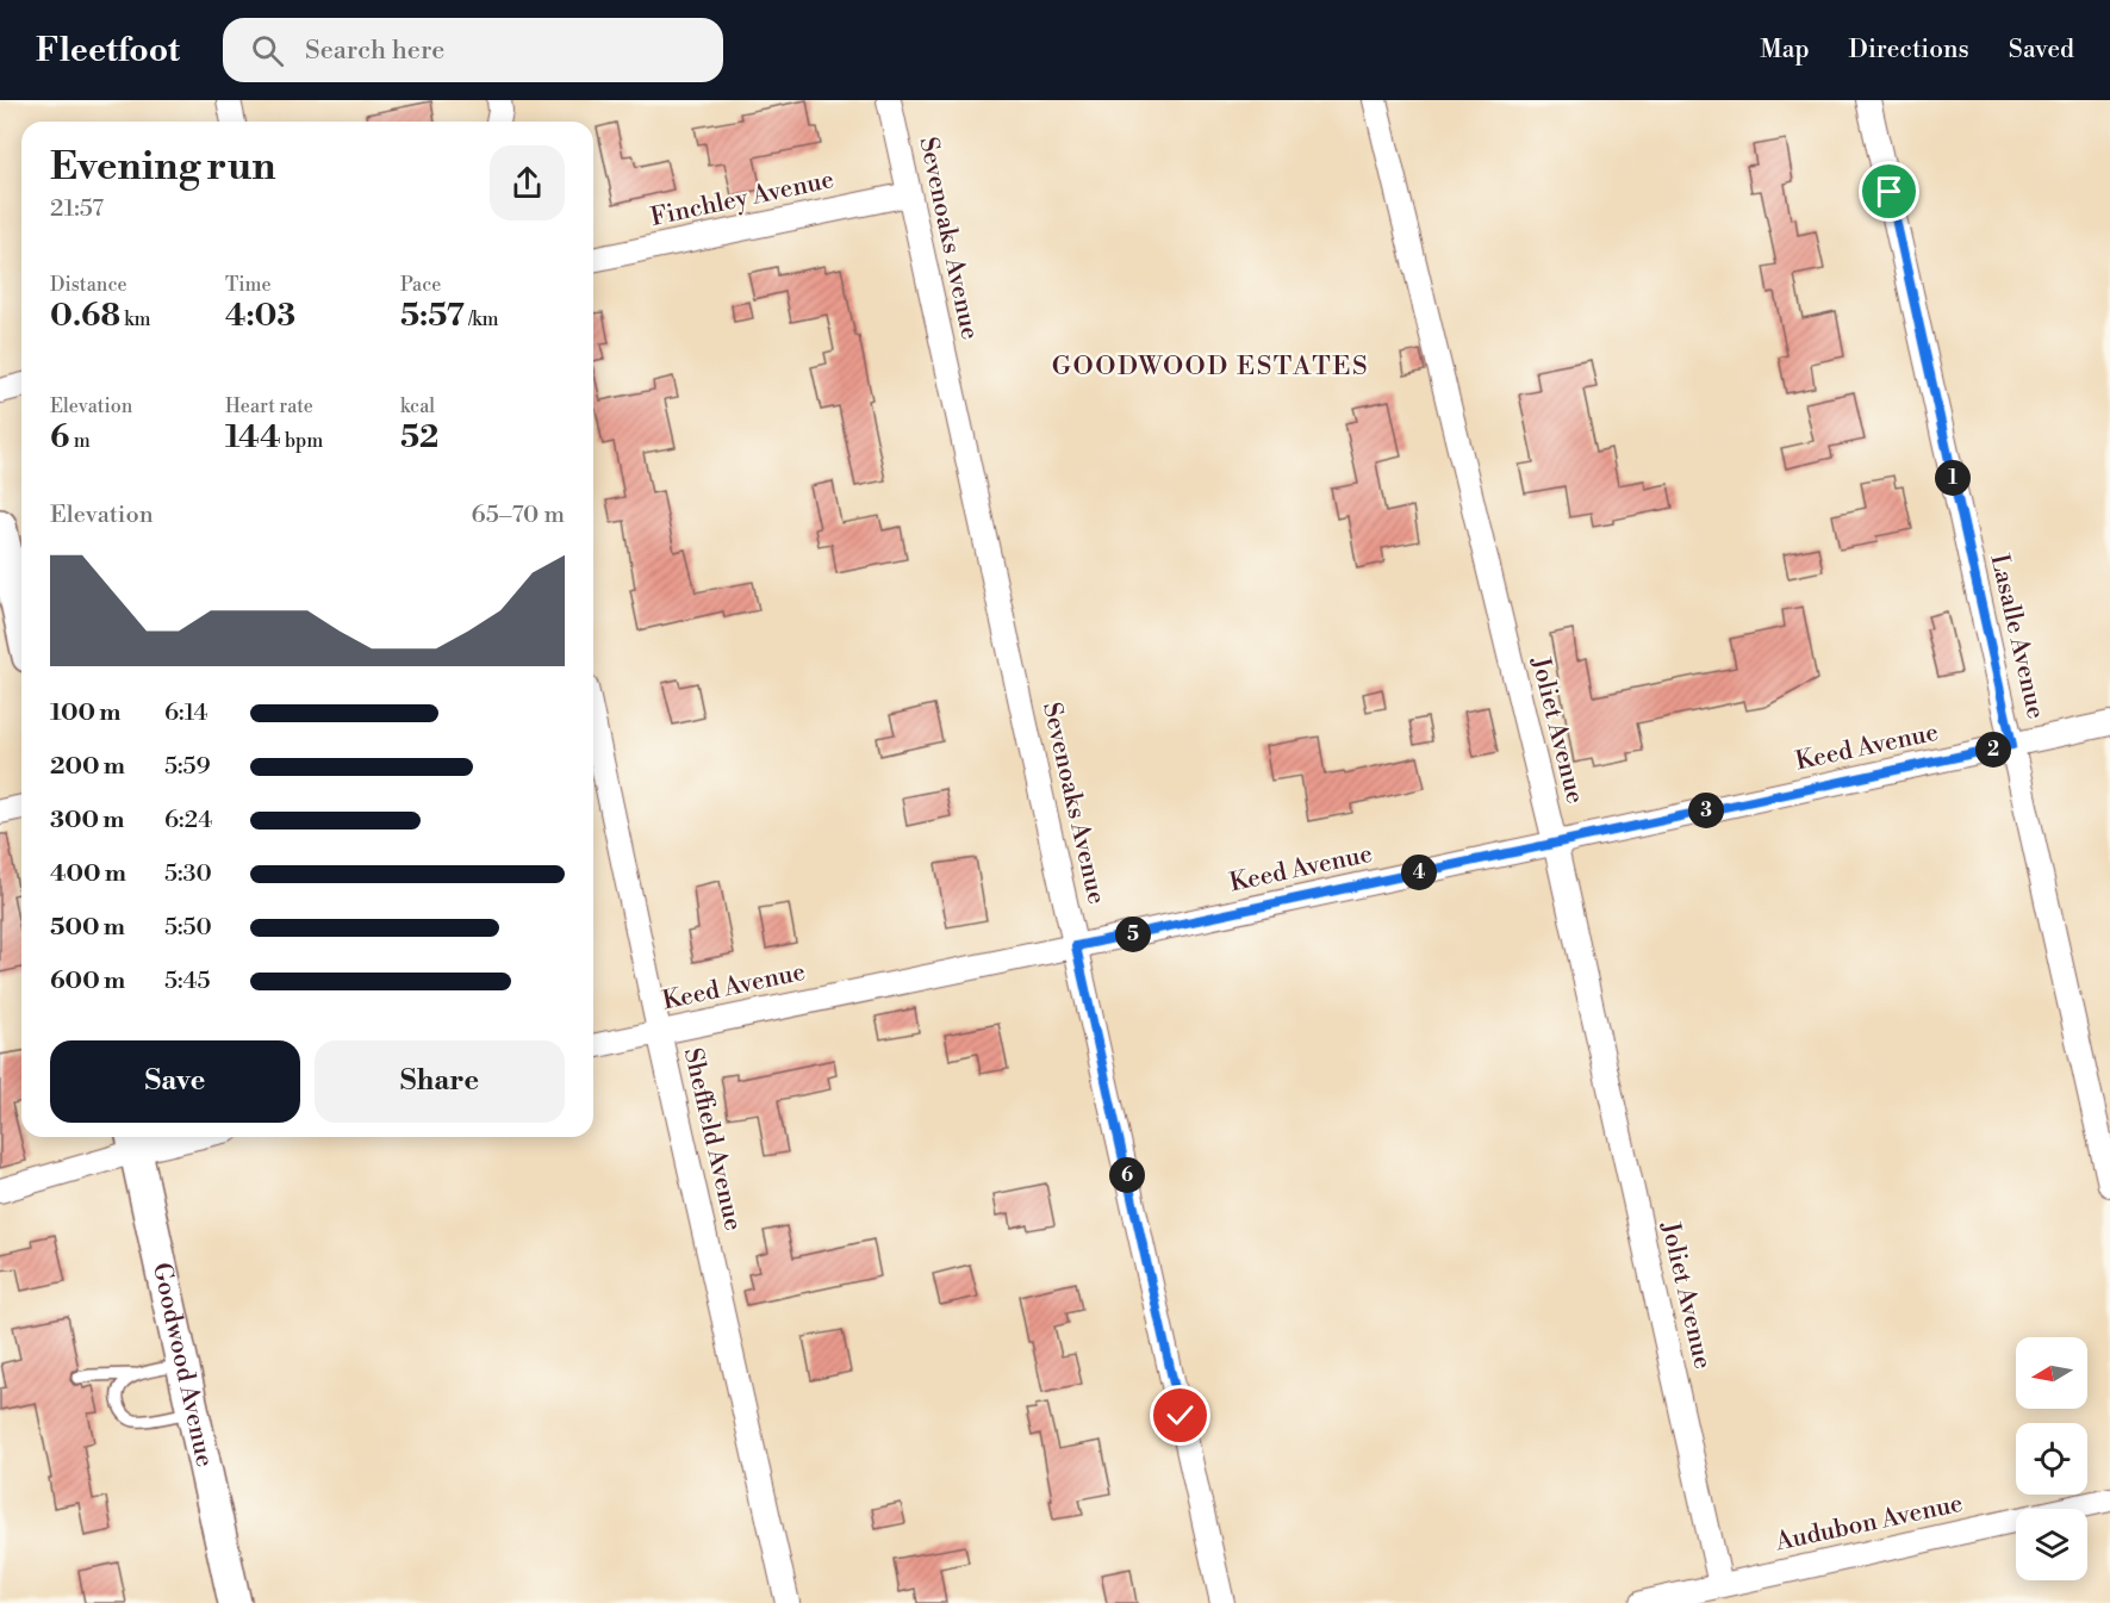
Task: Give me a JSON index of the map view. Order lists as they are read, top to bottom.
{
  "streets": {
    "street": [
      "Finchley Avenue",
      "Sevenoaks Avenue",
      "Lasalle Avenue",
      "Joliet Avenue",
      "Keed Avenue",
      "Sheffield Avenue",
      "Goodwood Avenue",
      "Audubon Avenue"
    ]
  },
  "crossings": [
    ["Finchley Avenue", "Sevenoaks Avenue"],
    ["Sevenoaks Avenue", "Keed Avenue"],
    ["Lasalle Avenue", "Keed Avenue"],
    ["Joliet Avenue", "Keed Avenue"],
    ["Joliet Avenue", "Audubon Avenue"],
    ["Keed Avenue", "Sheffield Avenue"]
  ],
  "districts": ["GOODWOOD ESTATES"],
  "north": "left",
  "page": {
    "header": "Fleetfoot",
    "search": "Search here",
    "nav": ["Map", "Directions", "Saved"],
    "heading": ["Evening run", "21:57"],
    "stats": [
      ["Distance", "0.68 km"],
      ["Time", "4:03"],
      ["Pace", "5:57 /km"],
      ["Elevation", "6 m"],
      ["Heart rate", "144 bpm"],
      ["kcal", "52"]
    ],
    "pins": [
      "1",
      "2",
      "3",
      "4",
      "5",
      "6"
    ],
    "chart": ["Elevation", "65–70 m"],
    "list": [
      {
        "name": "100 m",
        "note": "6:14"
      },
      {
        "name": "200 m",
        "note": "5:59"
      },
      {
        "name": "300 m",
        "note": "6:24"
      },
      {
        "name": "400 m",
        "note": "5:30"
      },
      {
        "name": "500 m",
        "note": "5:50"
      },
      {
        "name": "600 m",
        "note": "5:45"
      }
    ],
    "buttons": ["Save", "Share"]
  }
}
